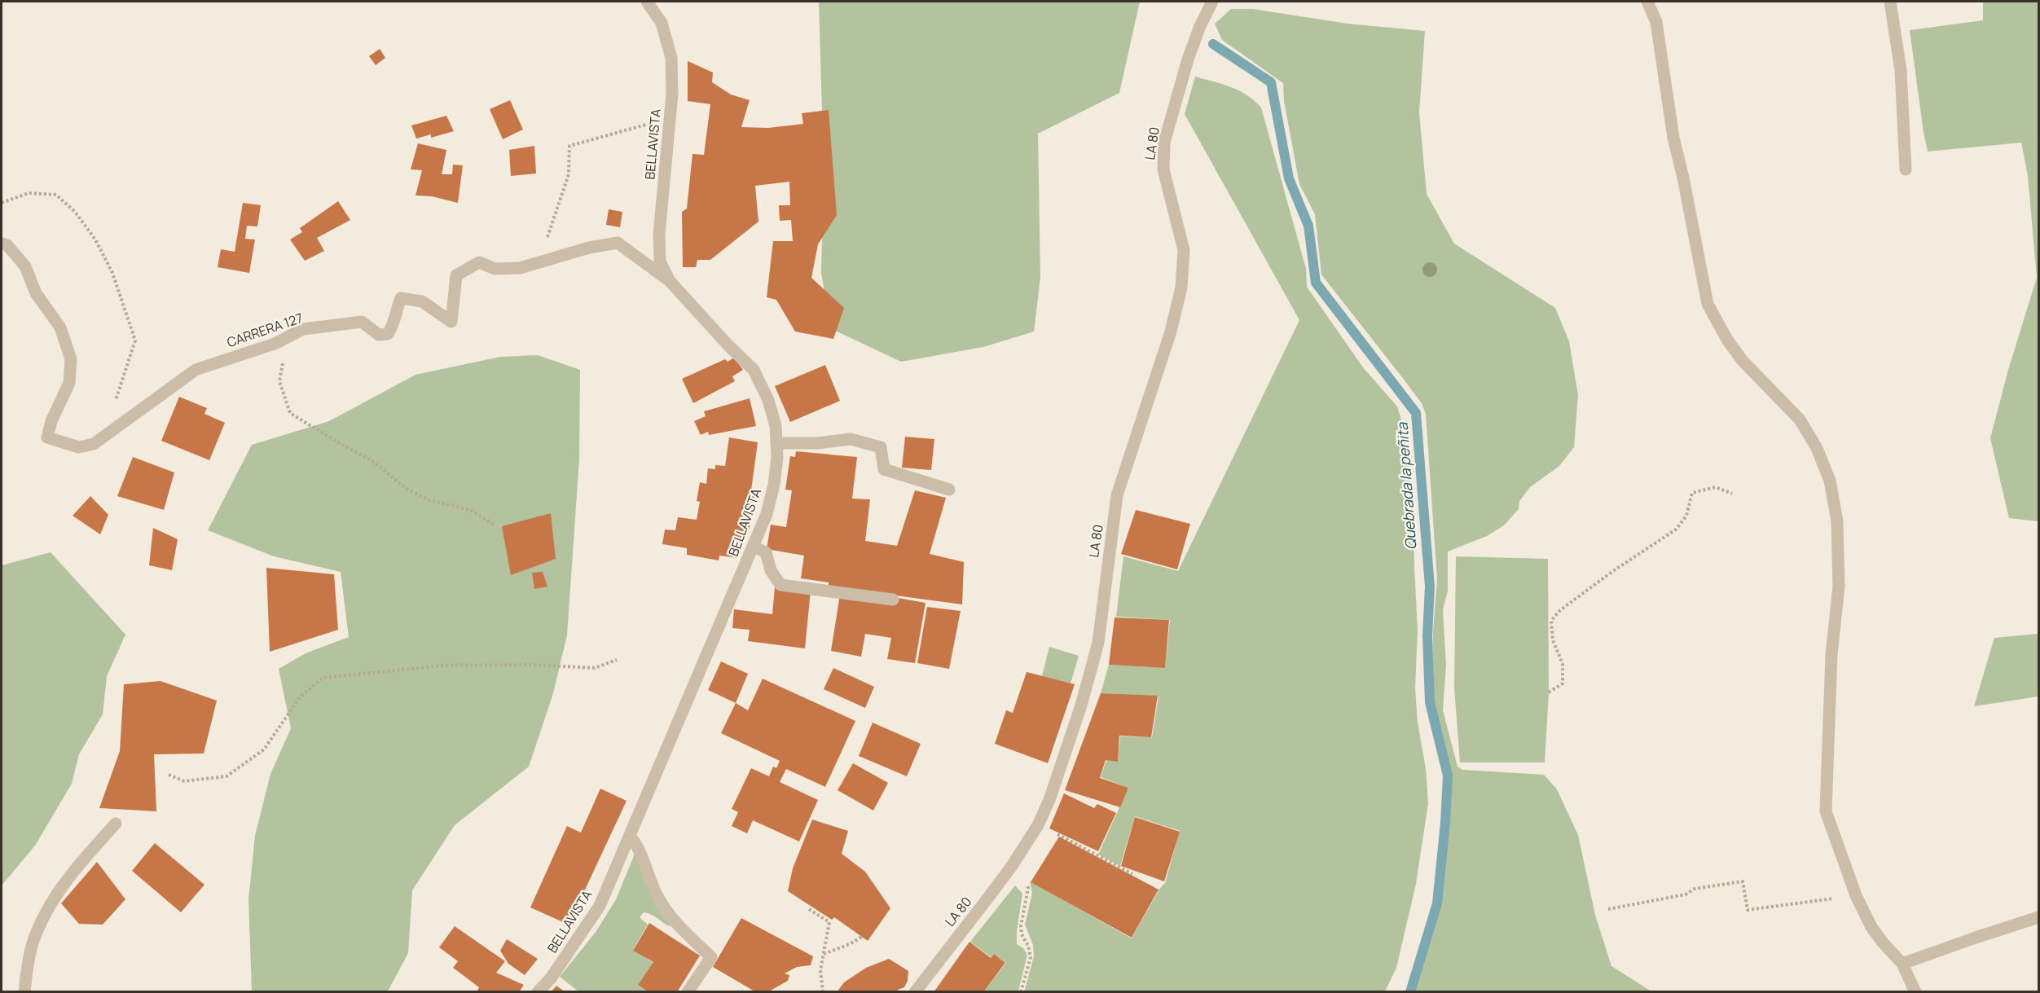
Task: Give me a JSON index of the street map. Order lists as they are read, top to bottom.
{
  "streets": {
    "street": ["LA 80", "BELLAVISTA", "CARRERA 127"]
  },
  "crossings": [
    ["BELLAVISTA", "CARRERA 127"]
  ],
  "water": ["Quebrada la peñita"]
}
